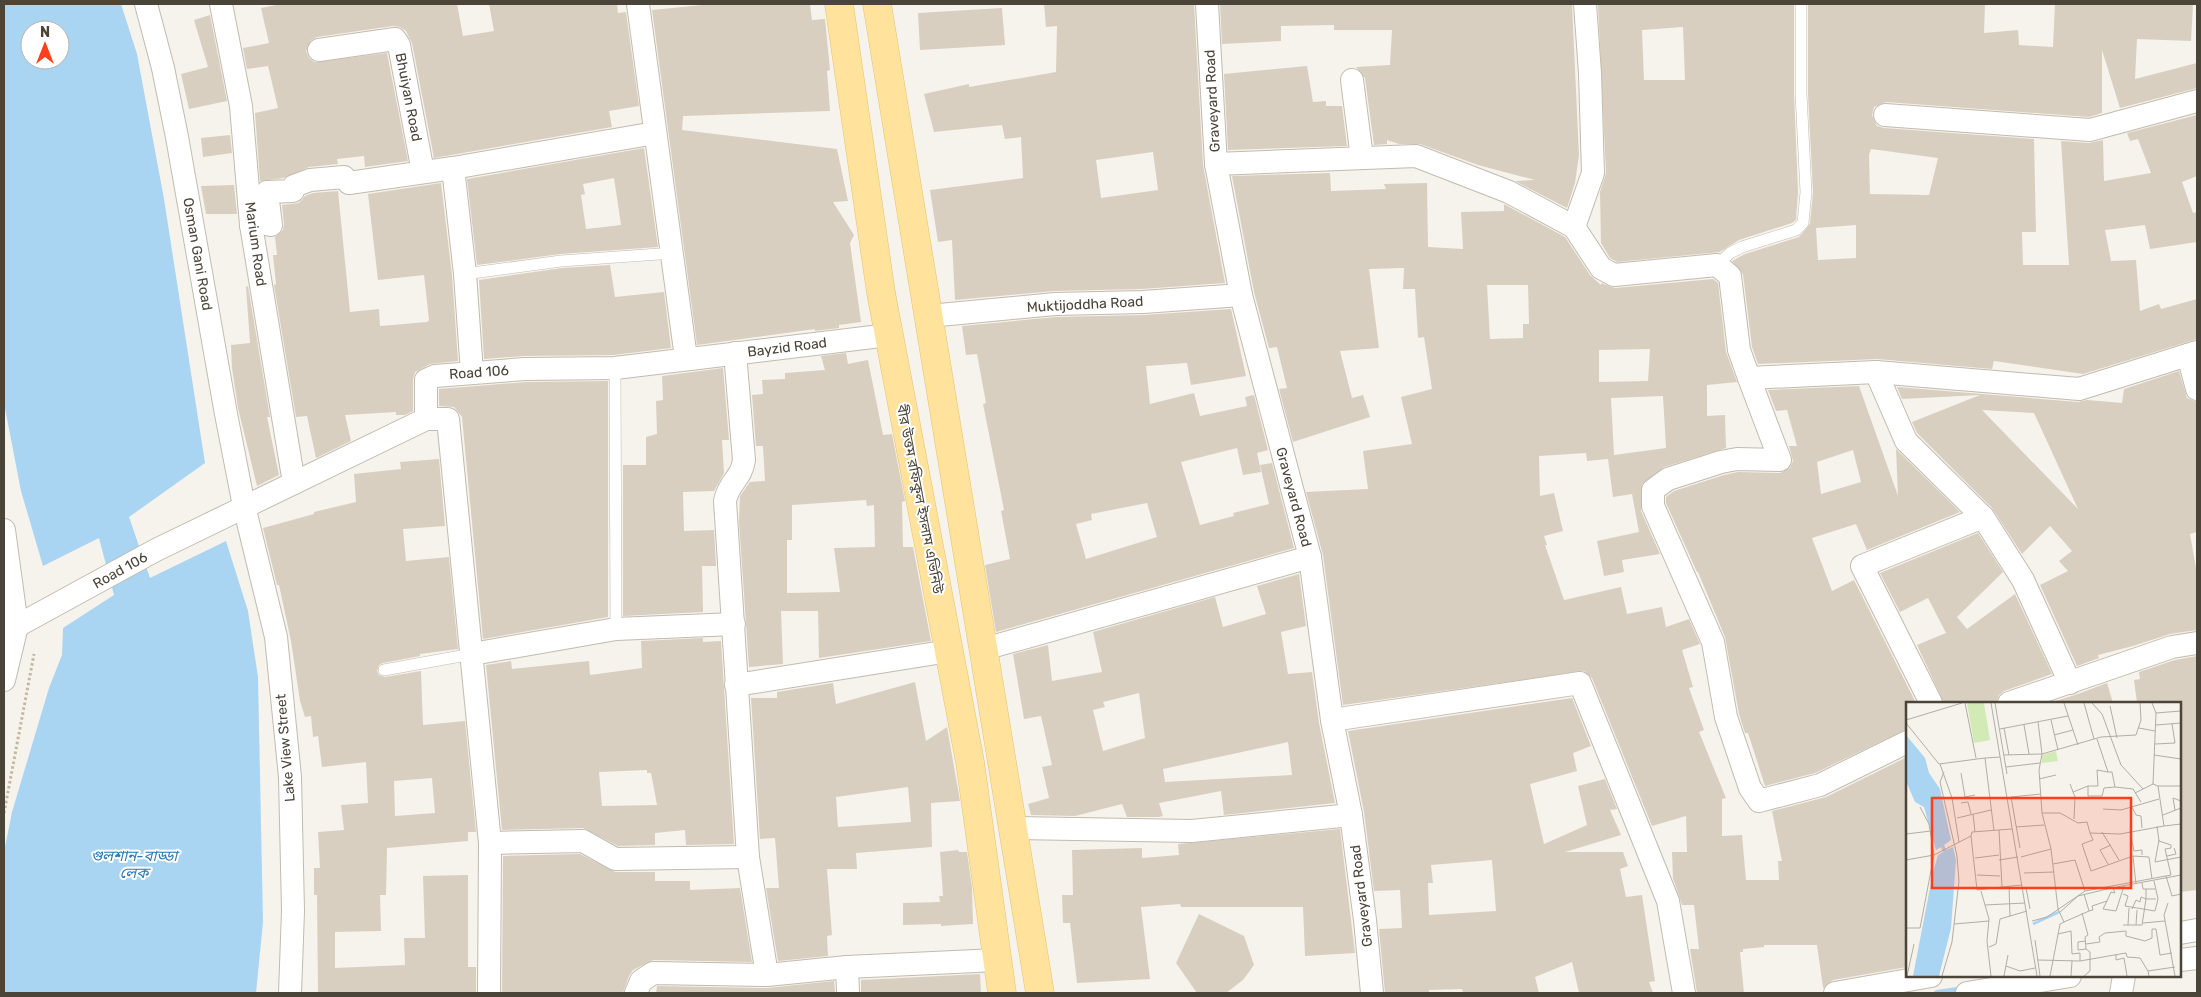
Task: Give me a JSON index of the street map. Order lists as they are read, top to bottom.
{
  "streets": {
    "main road": ["বীর উত্তম রফিকুল ইসলাম এভিনিউ"],
    "street": [
      "Bhuiyan Road",
      "Graveyard Road",
      "Marium Road",
      "Osman Gani Road",
      "Muktijoddha Road",
      "Bayzid Road",
      "Road 106",
      "Lake View Street"
    ]
  },
  "crossings": [
    ["Graveyard Road", "Muktijoddha Road"],
    ["Marium Road", "Road 106"],
    ["Osman Gani Road", "Road 106"],
    ["Osman Gani Road", "Lake View Street"],
    ["Bayzid Road", "Road 106"],
    ["Bayzid Road", "বীর উত্তম রফিকুল ইসলাম এভিনিউ"],
    ["Road 106", "Lake View Street"]
  ],
  "water": ["গুলশান-বাড্ডা লেক"],
  "north": "top"
}
